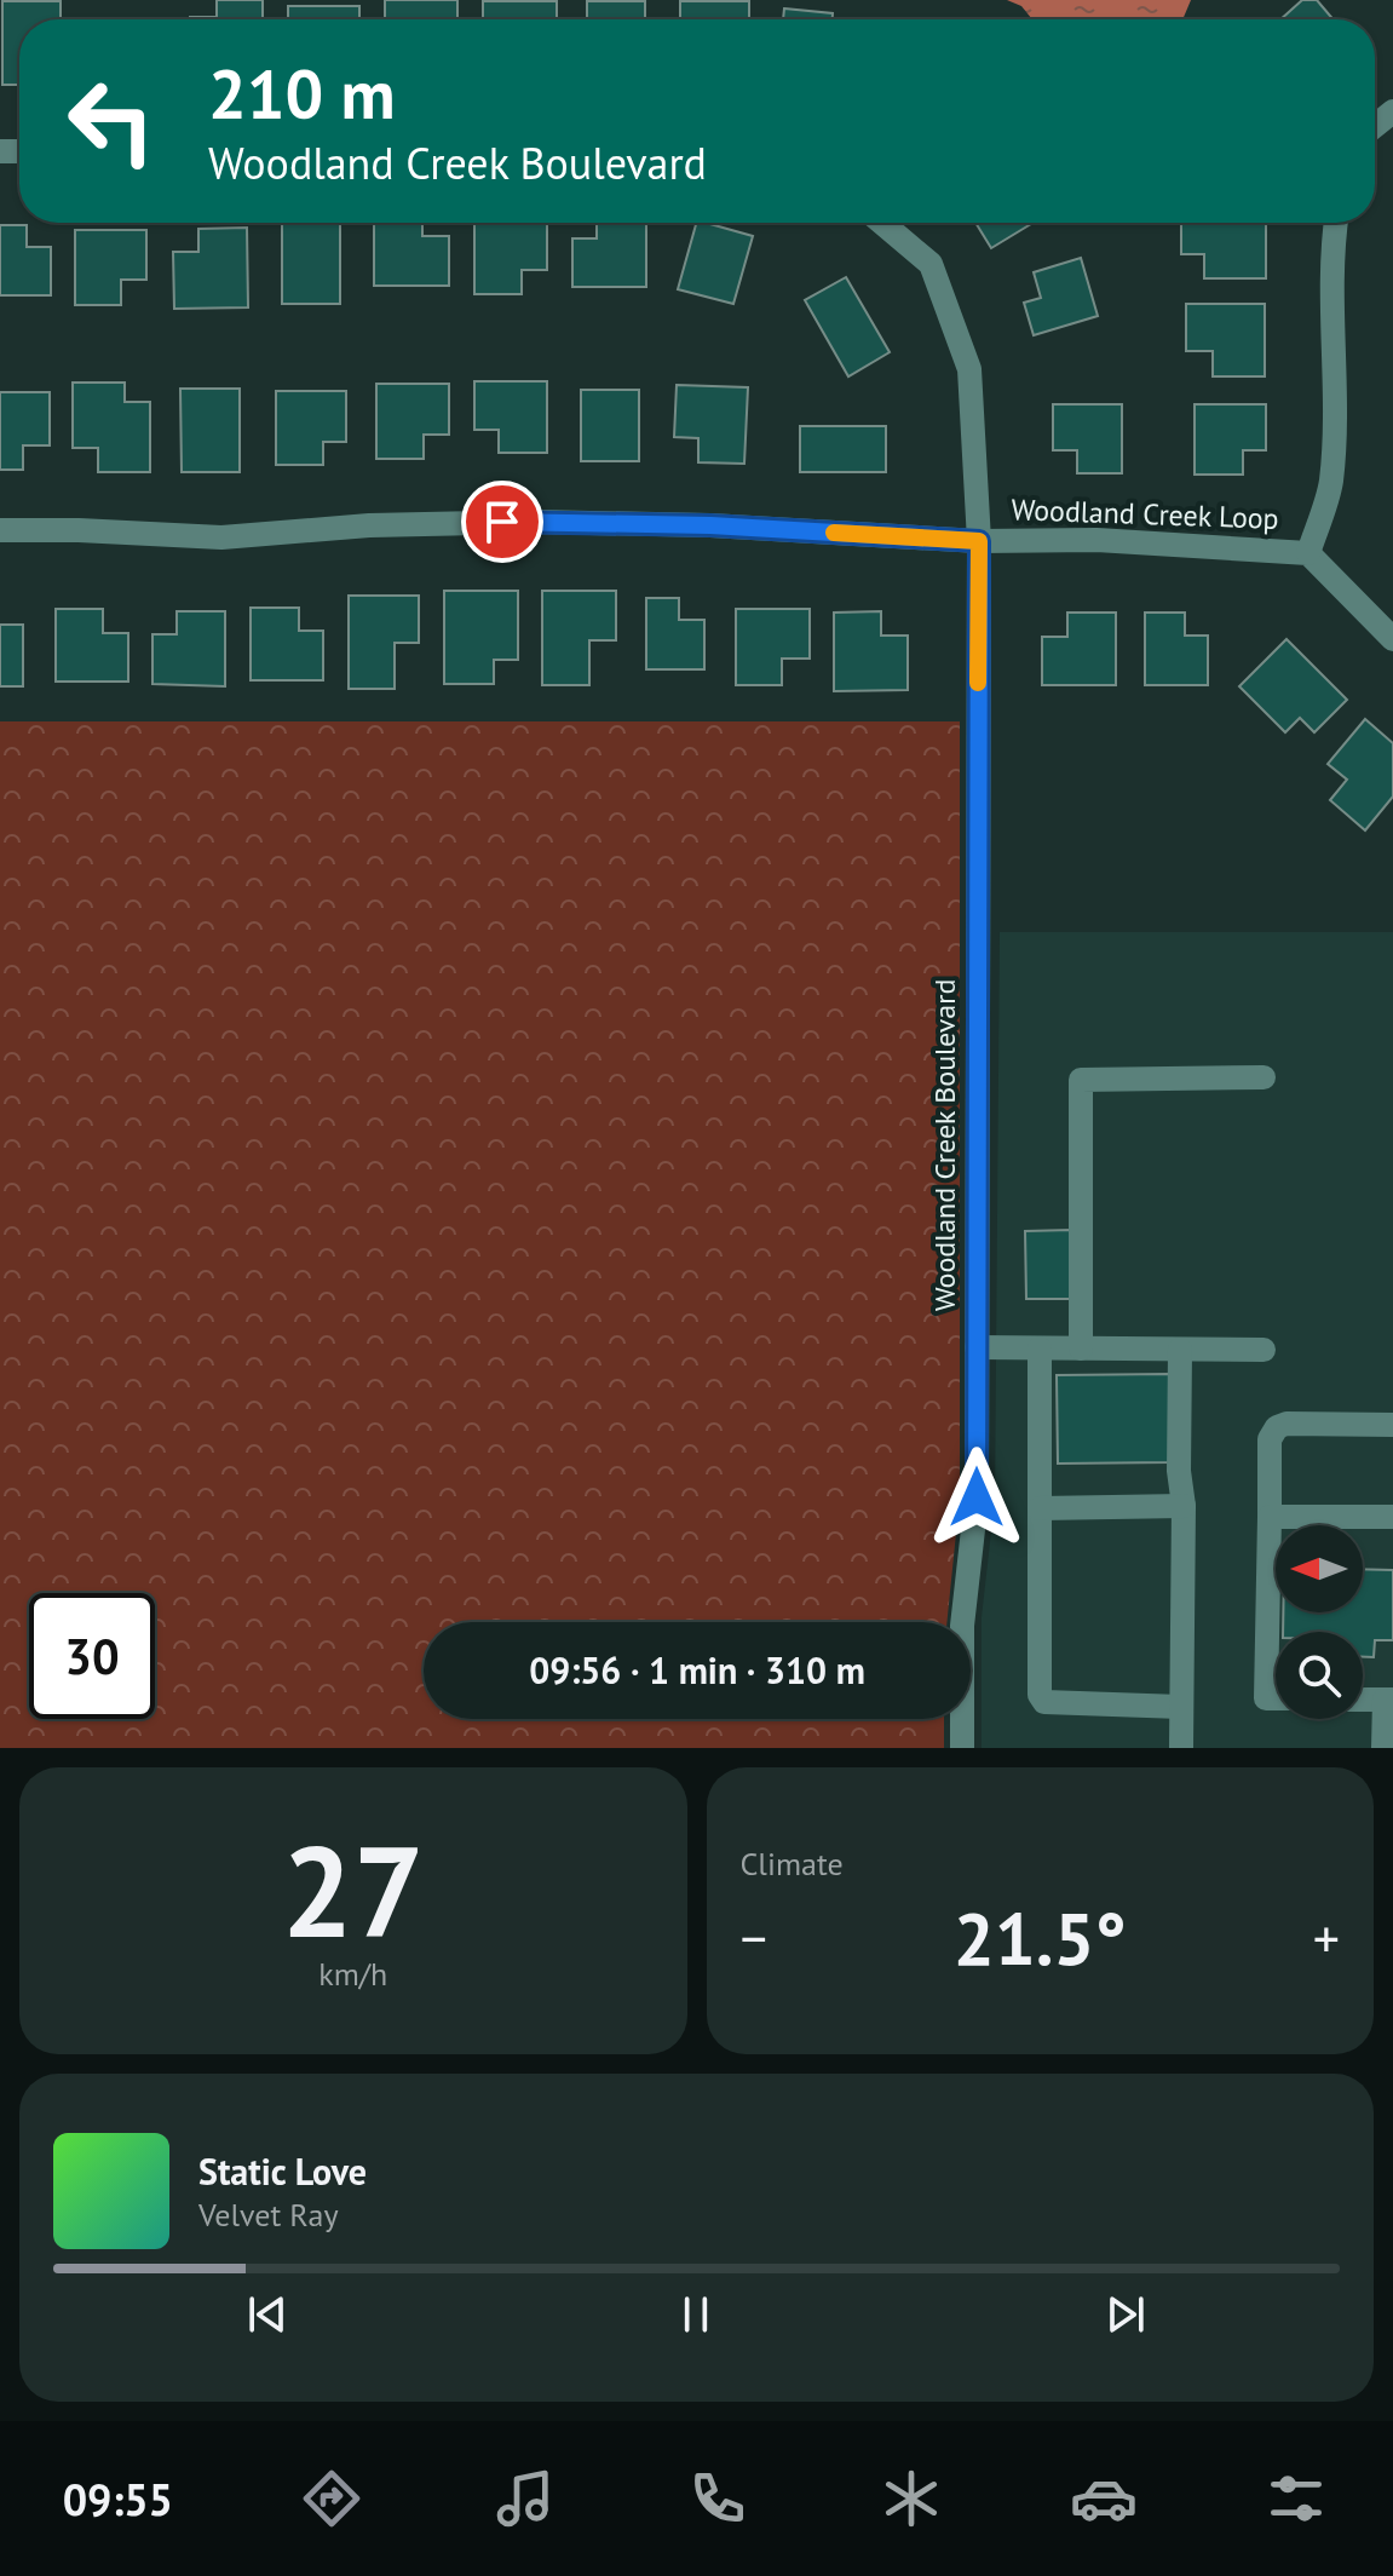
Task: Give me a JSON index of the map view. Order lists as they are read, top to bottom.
{
  "streets": {
    "street": ["Woodland Creek Loop", "Woodland Creek Boulevard"]
  },
  "crossings": [
    ["Woodland Creek Loop", "Woodland Creek Boulevard"]
  ],
  "north": "left",
  "page": {
    "turn": ["210 m", "Woodland Creek Boulevard"],
    "limit": "30",
    "trip": "09:56 · 1 min · 310 m",
    "tile": [
      ["27", "km/h"],
      "Climate"
    ],
    "heat": ["−", "21.5°", "+"],
    "song": ["Static Love", "Velvet Ray"],
    "tabs": "09:55"
  }
}
